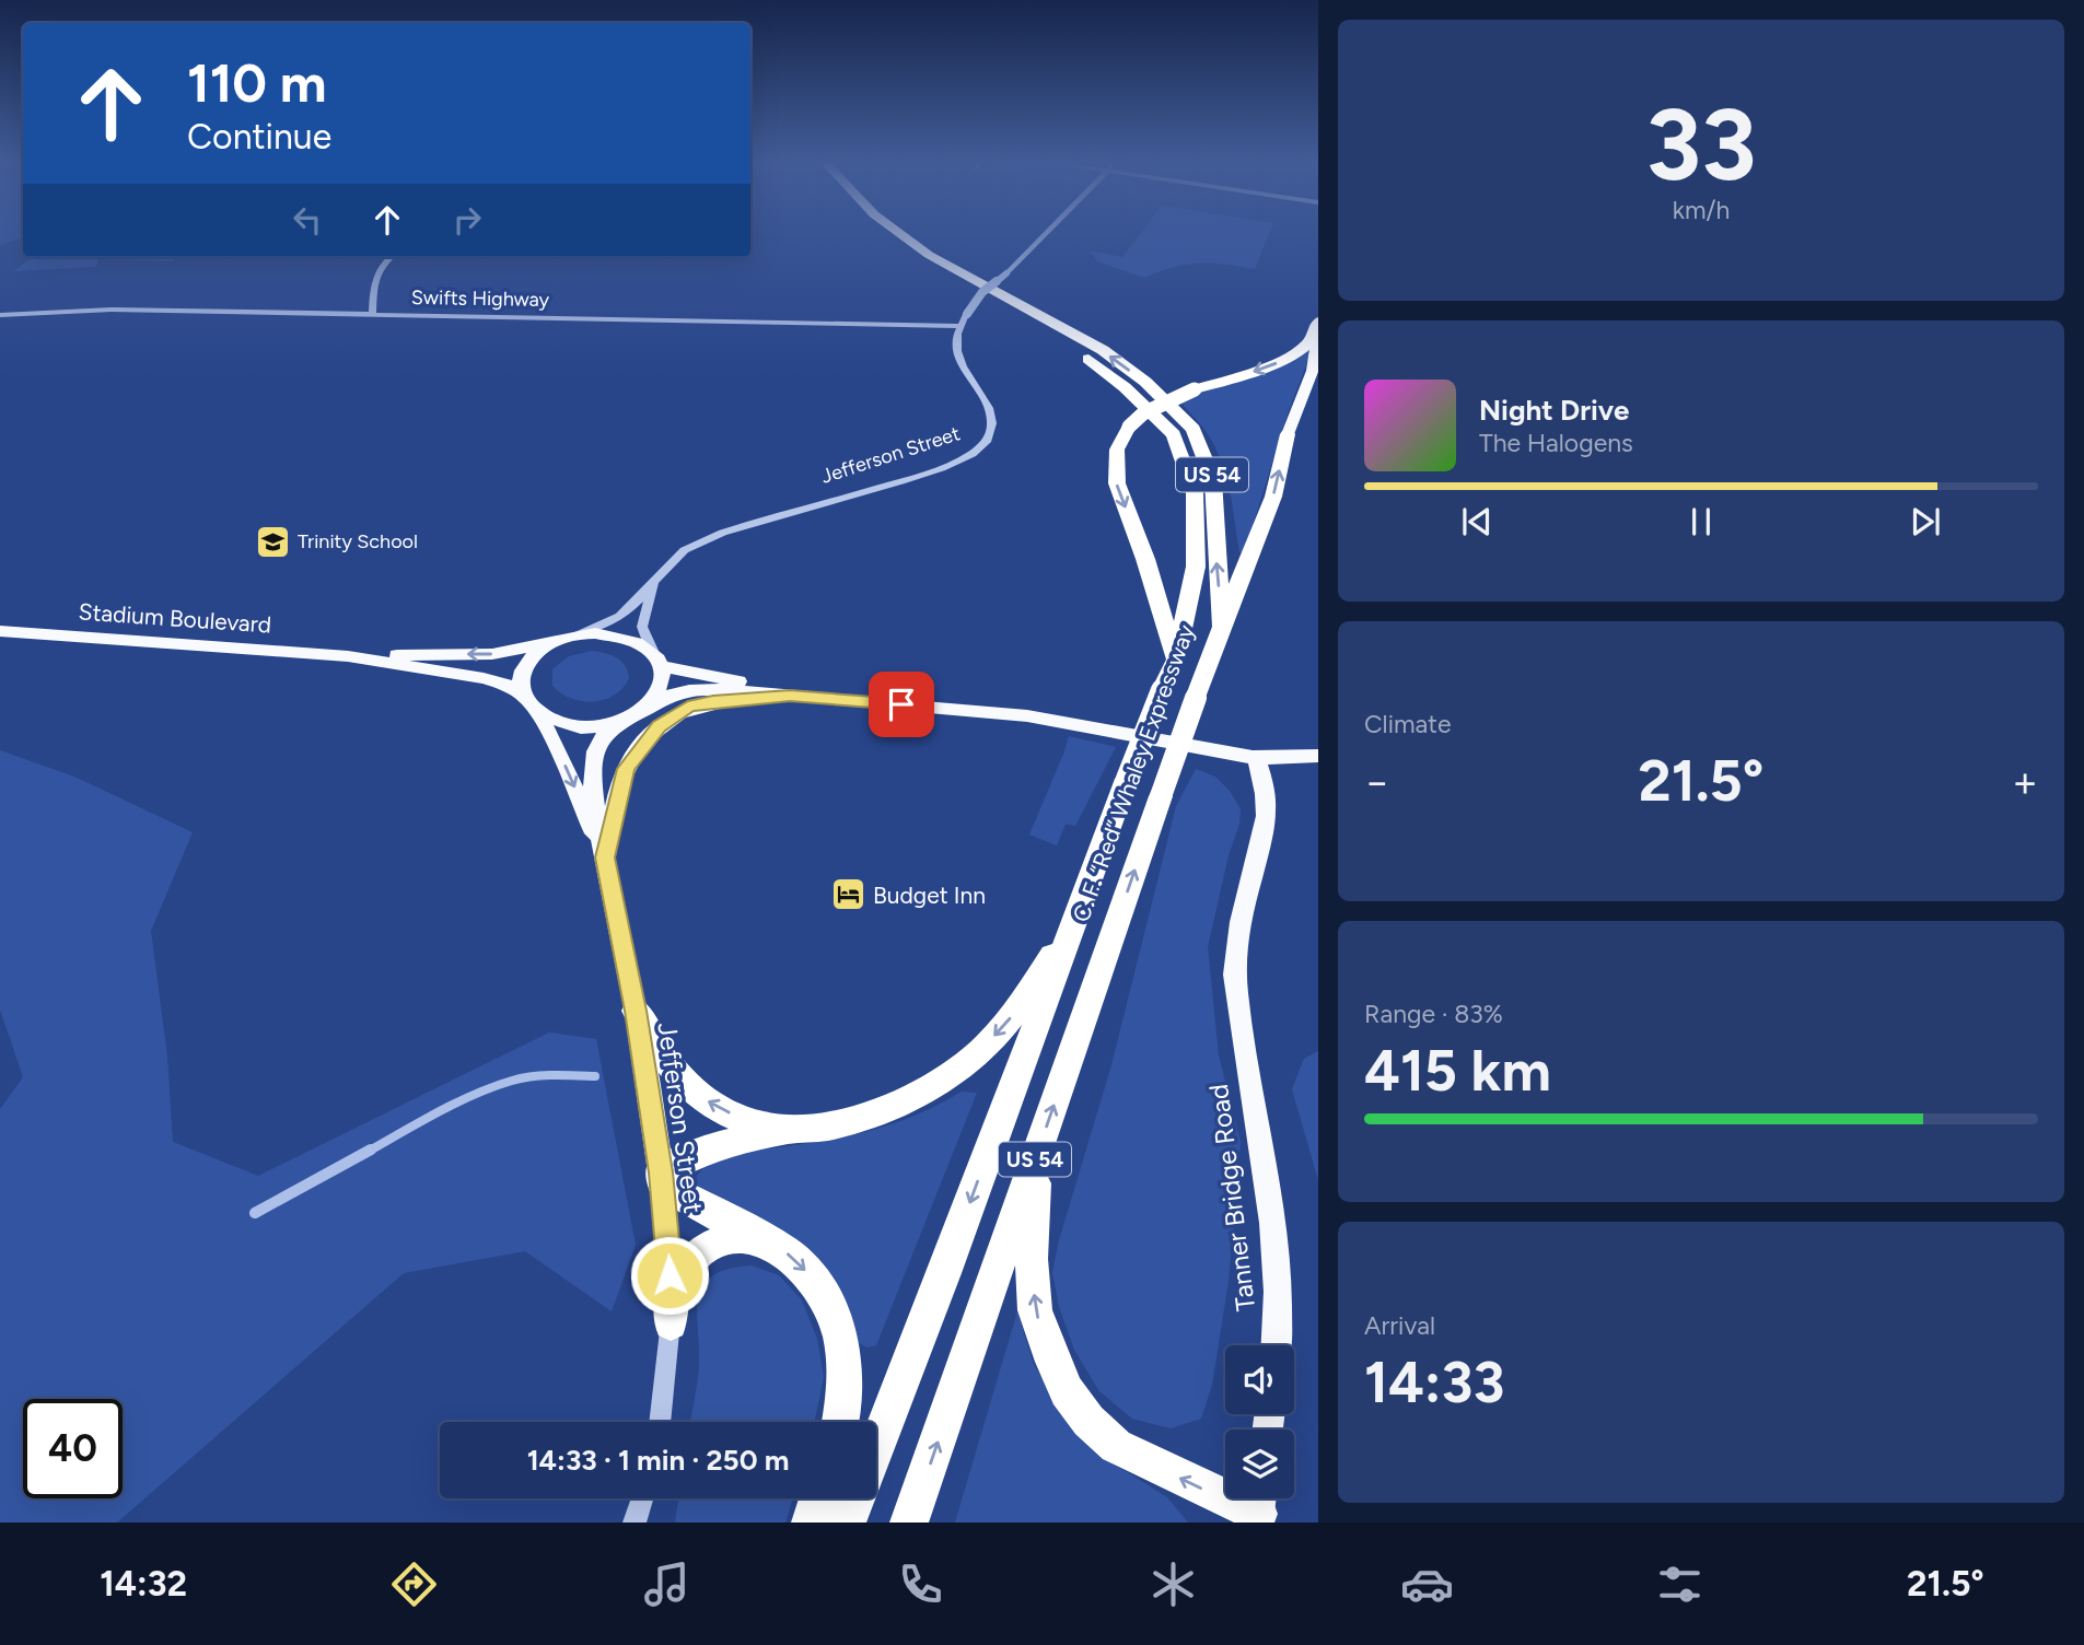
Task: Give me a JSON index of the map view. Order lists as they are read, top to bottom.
{
  "streets": {
    "highway": ["US 54", "C. F. “Red” Whaley Expressway"],
    "main road": ["Jefferson Street", "Stadium Boulevard", "Tanner Bridge Road"],
    "street": ["Swifts Highway"]
  },
  "crossings": [
    ["Swifts Highway", "Jefferson Street"]
  ],
  "places": {
    "school or university": ["Trinity School"],
    "hotel": ["Budget Inn"]
  },
  "page": {
    "tile": [
      ["33", "km/h"],
      "Climate",
      ["Range · 83%", "415 km"],
      ["Arrival", "14:33"]
    ],
    "turn": ["110 m", "Continue"],
    "song": ["Night Drive", "The Halogens"],
    "heat": ["−", "21.5°", "+"],
    "limit": "40",
    "trip": "14:33 · 1 min · 250 m",
    "tabs": ["14:32", "21.5°"]
  }
}
